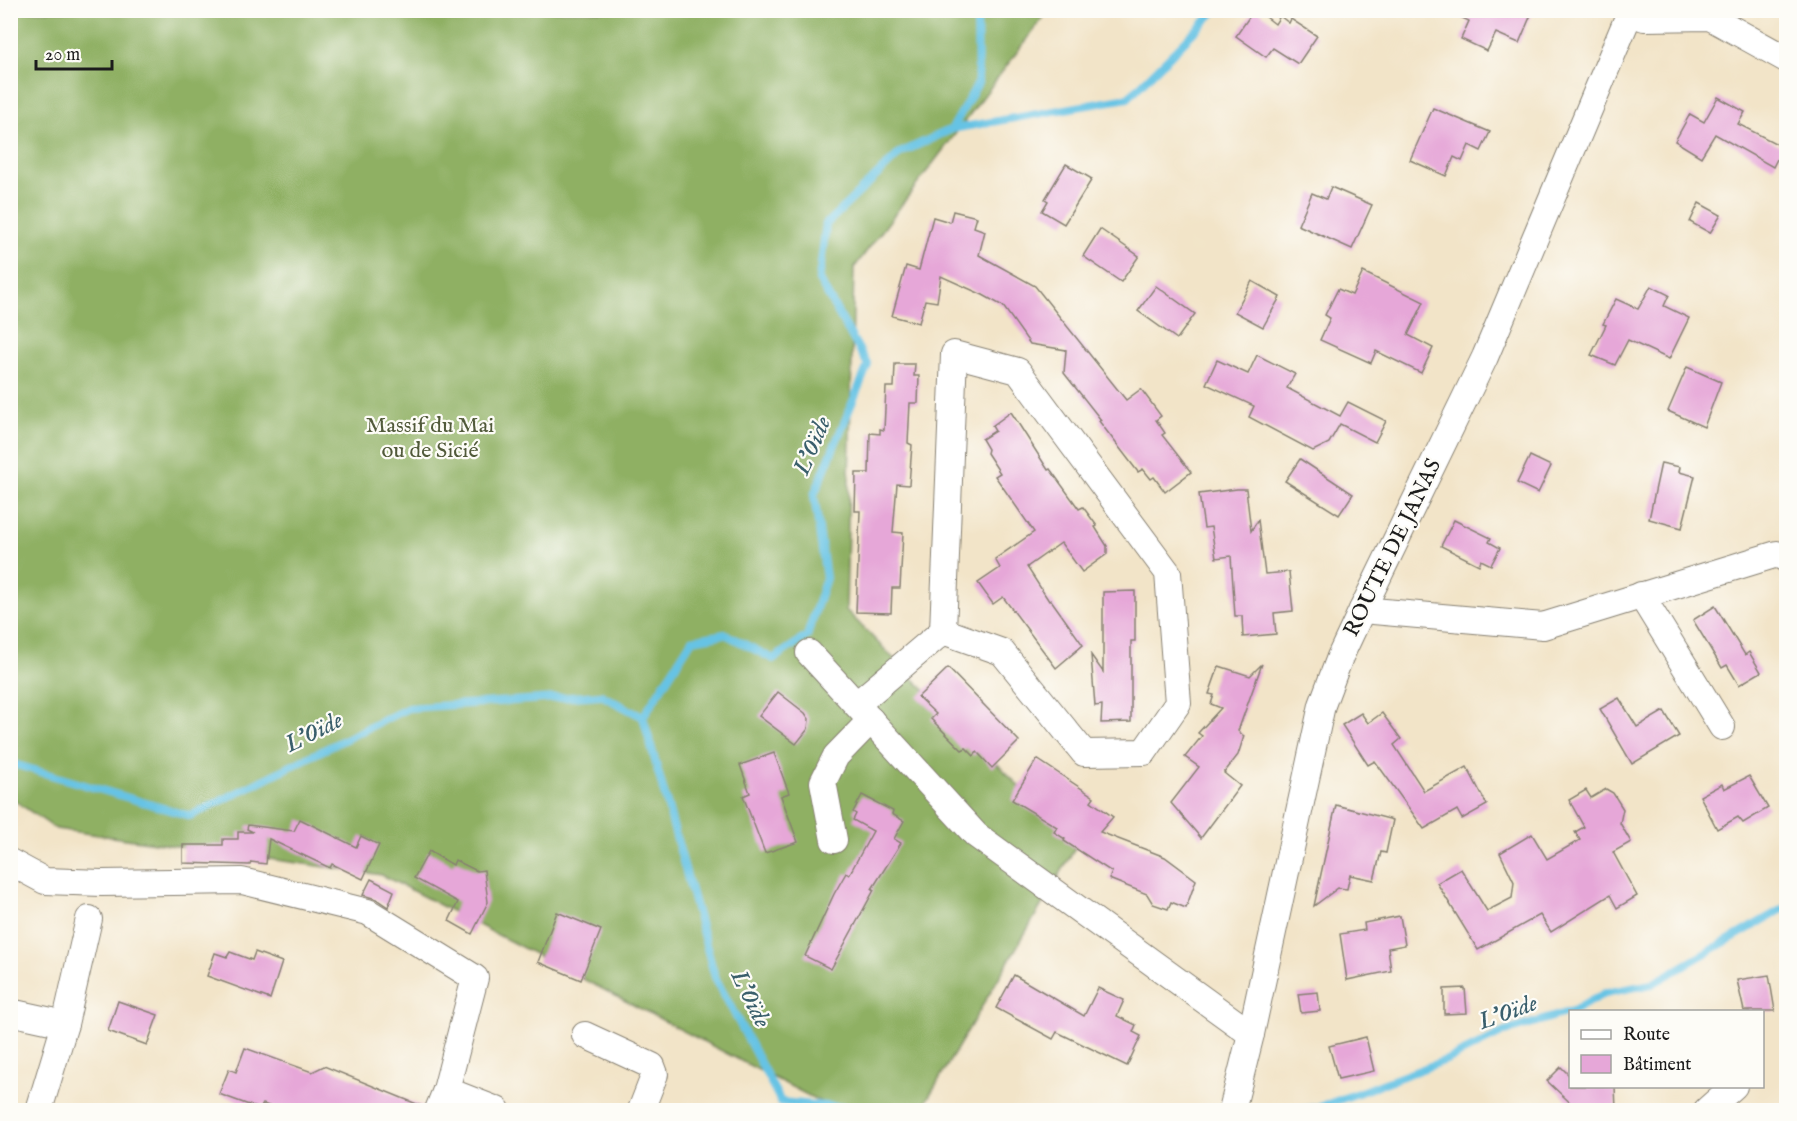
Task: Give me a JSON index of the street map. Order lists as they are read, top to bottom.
{
  "streets": {
    "street": ["ROUTE DE JANAS"]
  },
  "water": ["L'Oïde"],
  "parks": ["Massif du Mai ou de Sicié"],
  "legend": ["Route", "Bâtiment"],
  "scale_bar": "20 m"
}
